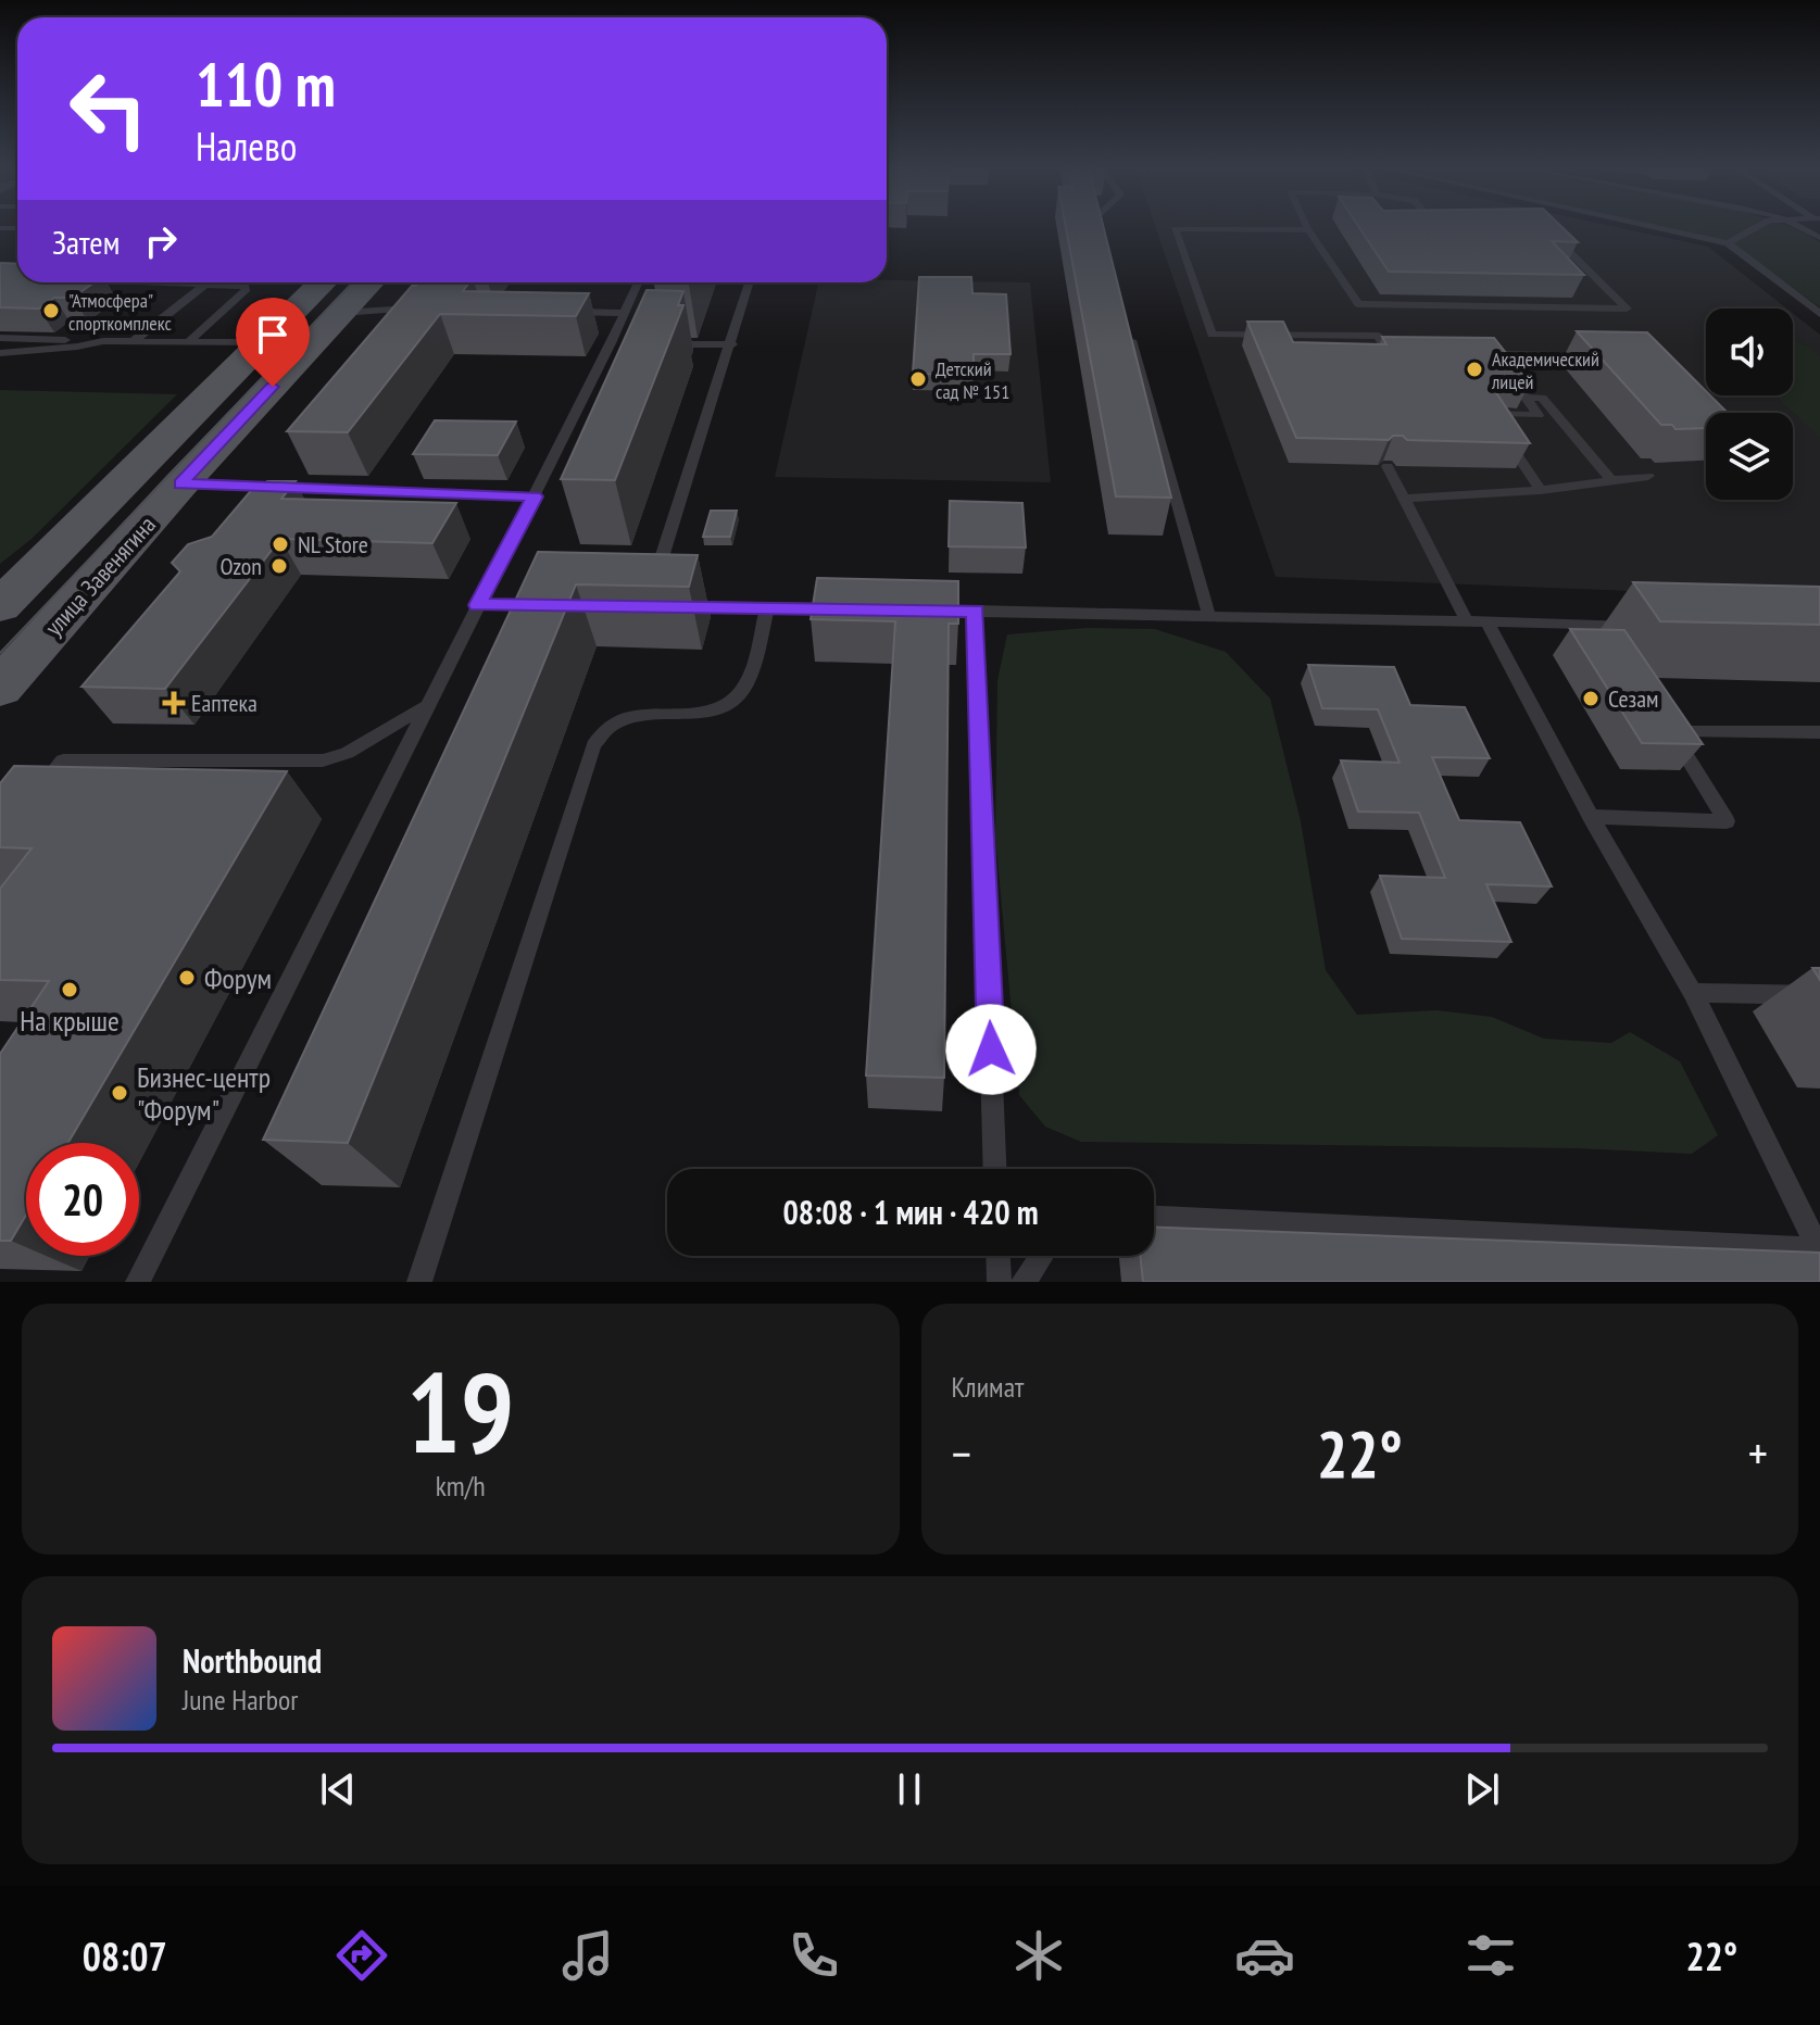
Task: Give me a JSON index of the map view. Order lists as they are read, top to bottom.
{
  "streets": {
    "main road": ["улица Завенягина"]
  },
  "places": {
    "other": [
      "\"Атмосфера\" спорткомплекс",
      "Академический лицей",
      "Детский сад № 151",
      "NL Store",
      "Ozon",
      "Сезам",
      "Форум",
      "На крыше",
      "Бизнес-центр \"Форум\""
    ],
    "health": ["Еаптека"]
  },
  "page": {
    "turn": ["110 m", "Налево"],
    "then": "Затем",
    "limit": "20",
    "trip": "08:08 · 1 мин · 420 m",
    "tile": [
      ["19", "km/h"],
      "Климат"
    ],
    "heat": ["−", "22°", "+"],
    "song": ["Northbound", "June Harbor"],
    "tabs": ["08:07", "22°"]
  }
}
